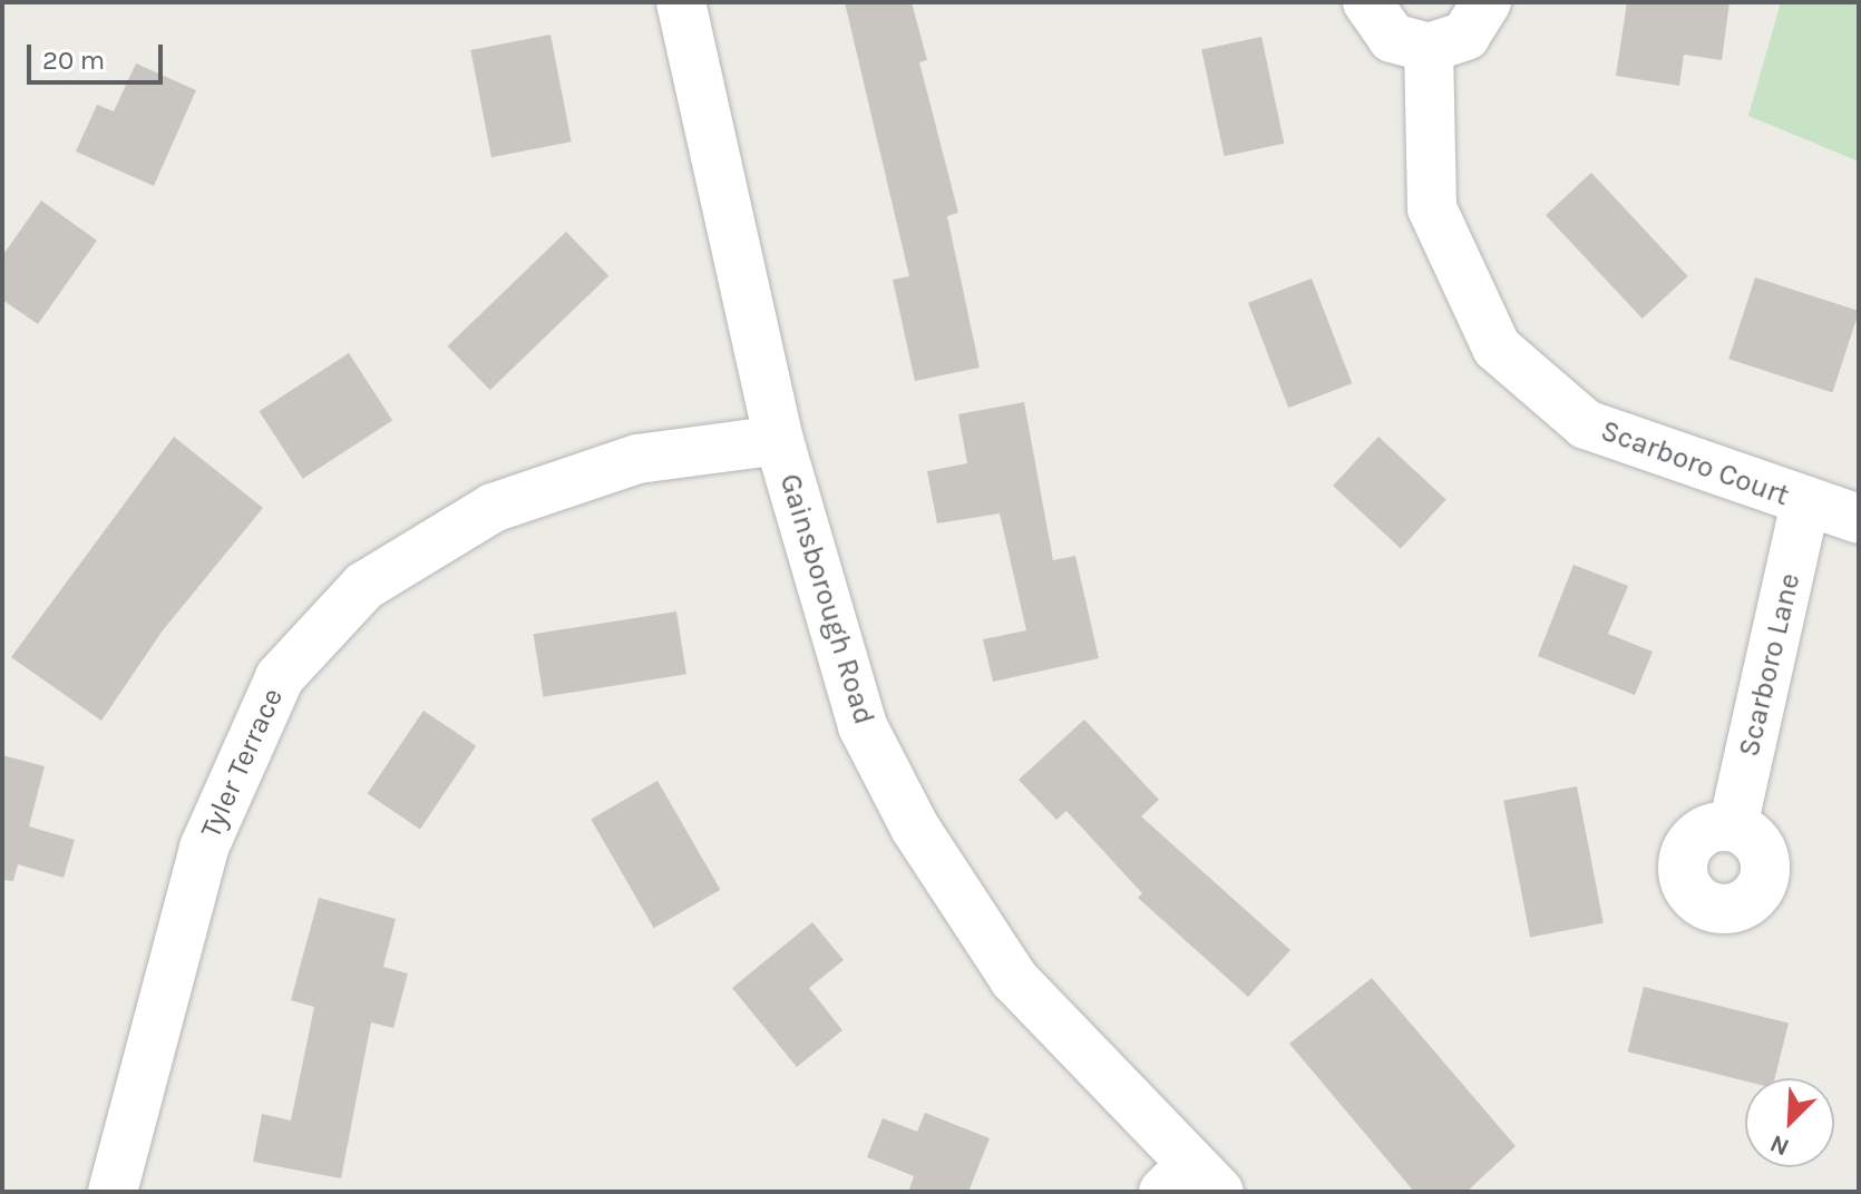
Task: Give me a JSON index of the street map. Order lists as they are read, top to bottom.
{
  "streets": {
    "street": [
      "Scarboro Court",
      "Gainsborough Road",
      "Scarboro Lane",
      "Tyler Terrace"
    ]
  },
  "crossings": [
    ["Scarboro Court", "Scarboro Lane"],
    ["Gainsborough Road", "Tyler Terrace"]
  ],
  "scale_bar": "20 m",
  "north": "bottom left"
}
